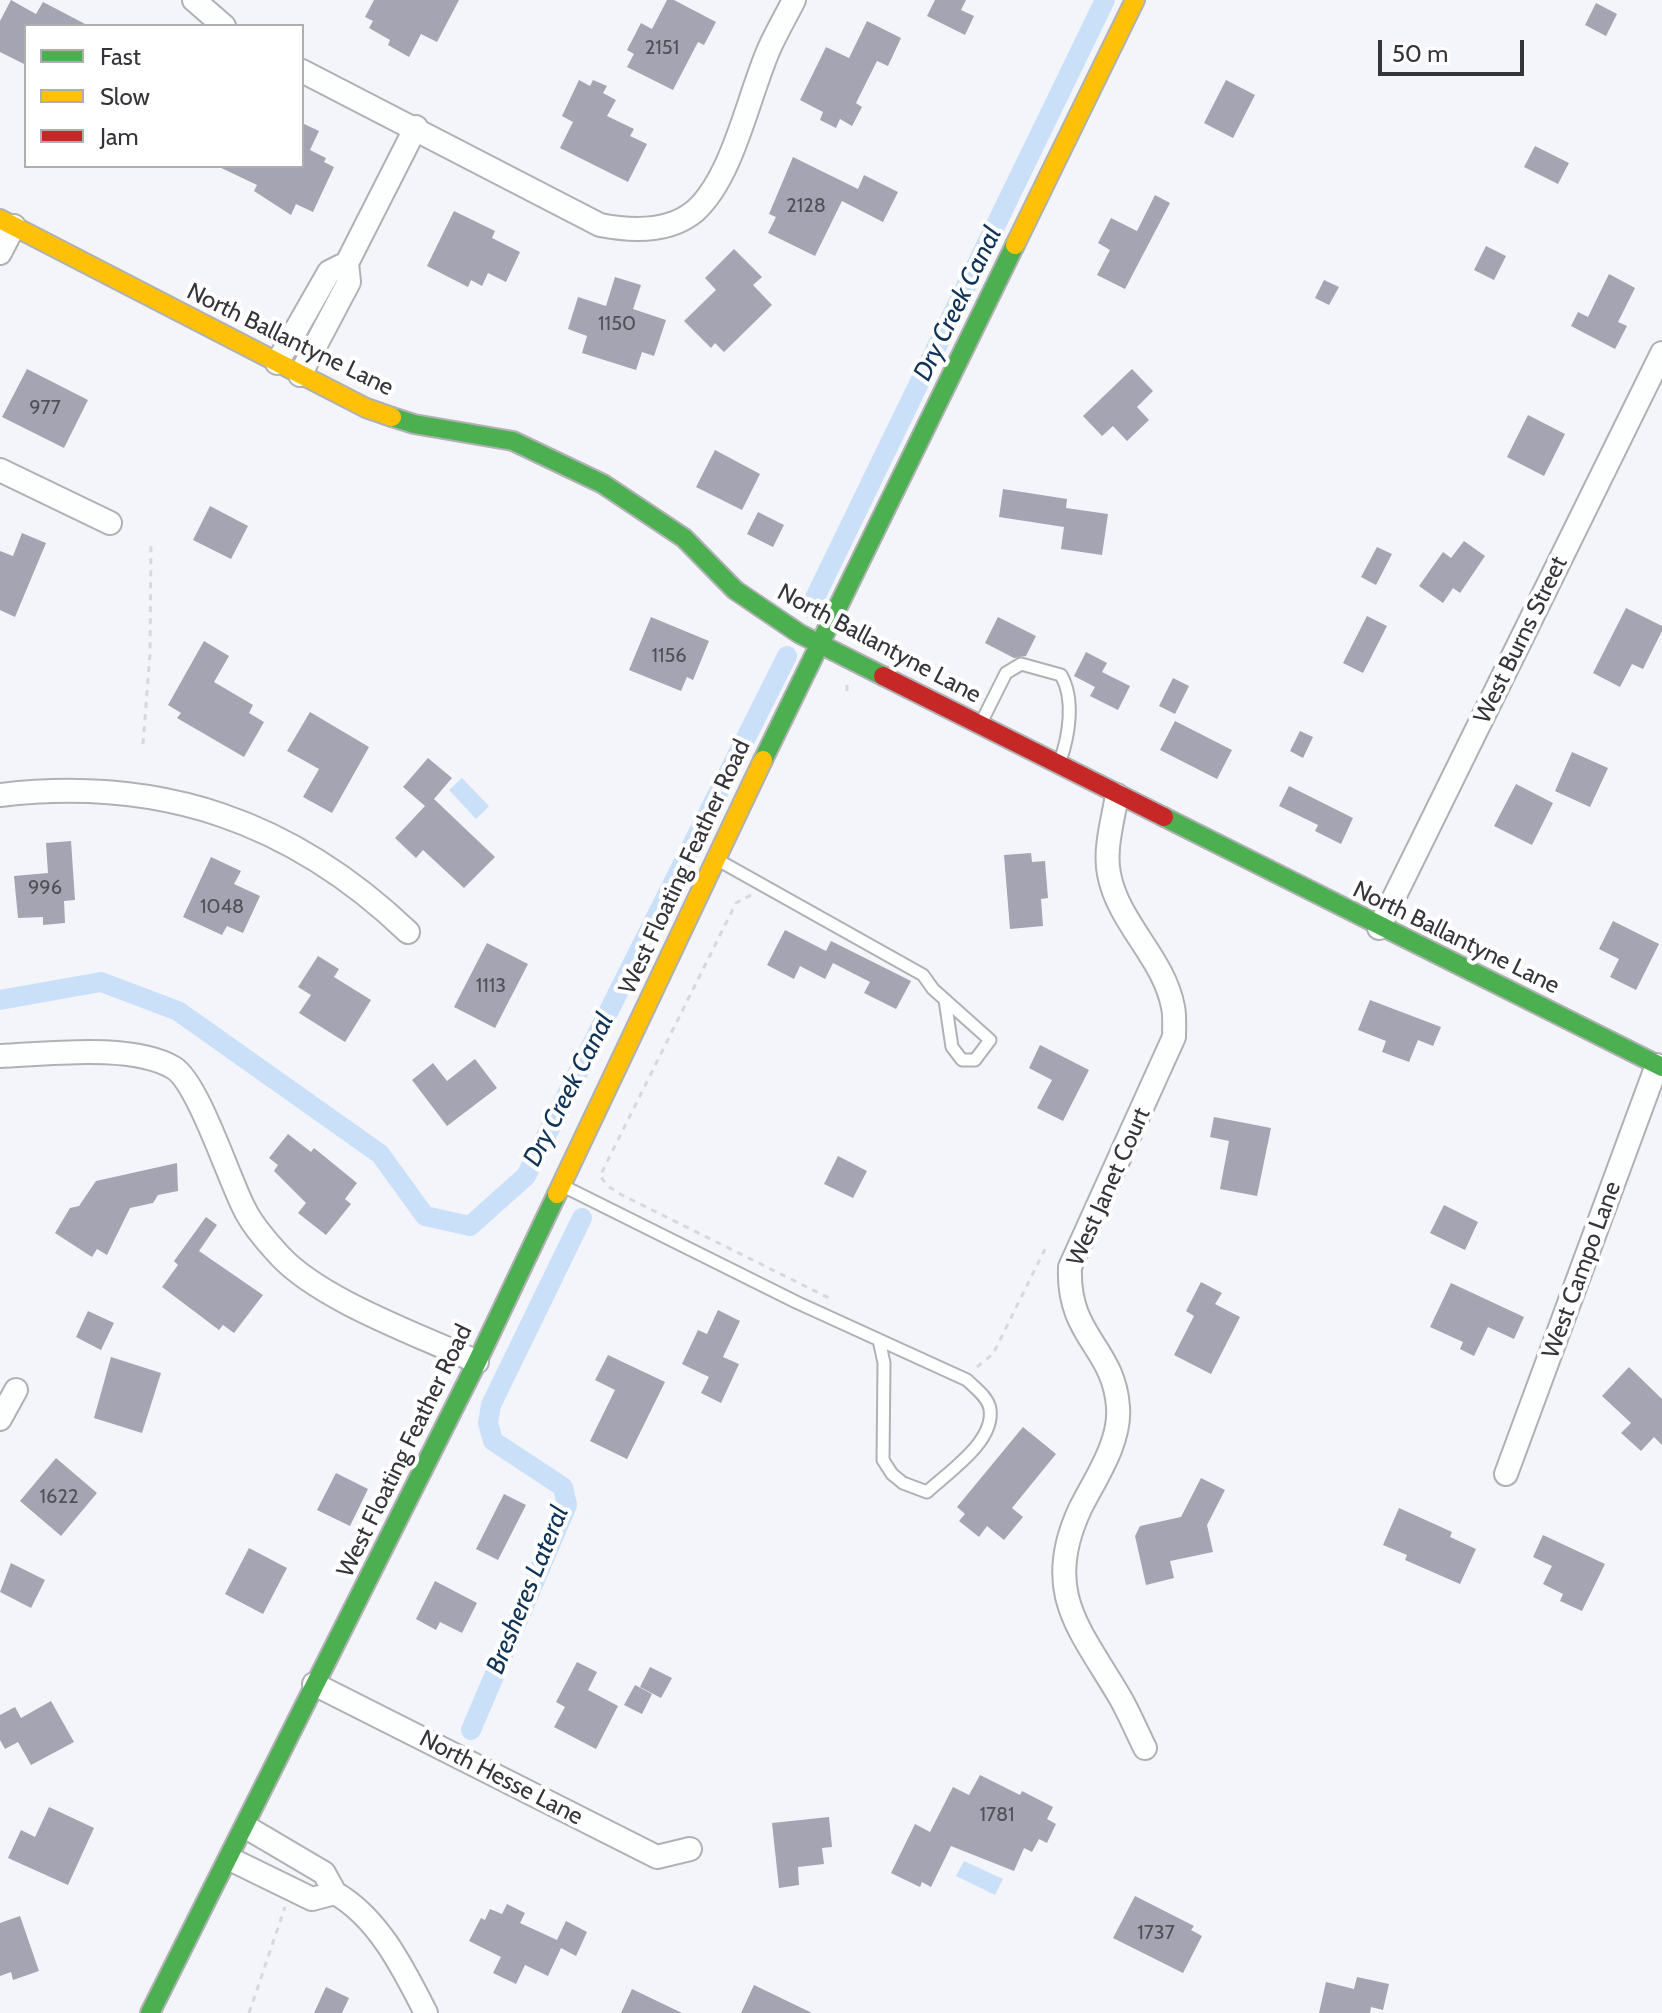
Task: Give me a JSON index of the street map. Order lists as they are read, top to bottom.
{
  "streets": {
    "main road": ["North Ballantyne Lane", "West Floating Feather Road"],
    "street": [
      "West Burns Street",
      "West Janet Court",
      "West Campo Lane",
      "North Hesse Lane"
    ]
  },
  "crossings": [
    ["North Ballantyne Lane", "West Burns Street"],
    ["North Ballantyne Lane", "West Floating Feather Road"],
    ["North Ballantyne Lane", "West Janet Court"],
    ["North Ballantyne Lane", "West Campo Lane"],
    ["West Floating Feather Road", "North Hesse Lane"]
  ],
  "water": ["Dry Creek Canal", "Bresheres Lateral"],
  "house_numbers": [
    "2151",
    "2128",
    "1150",
    "977",
    "1156",
    "996",
    "1048",
    "1113",
    "1622",
    "1781",
    "1737"
  ],
  "legend": ["Fast", "Slow", "Jam"],
  "scale_bar": "50 m"
}
